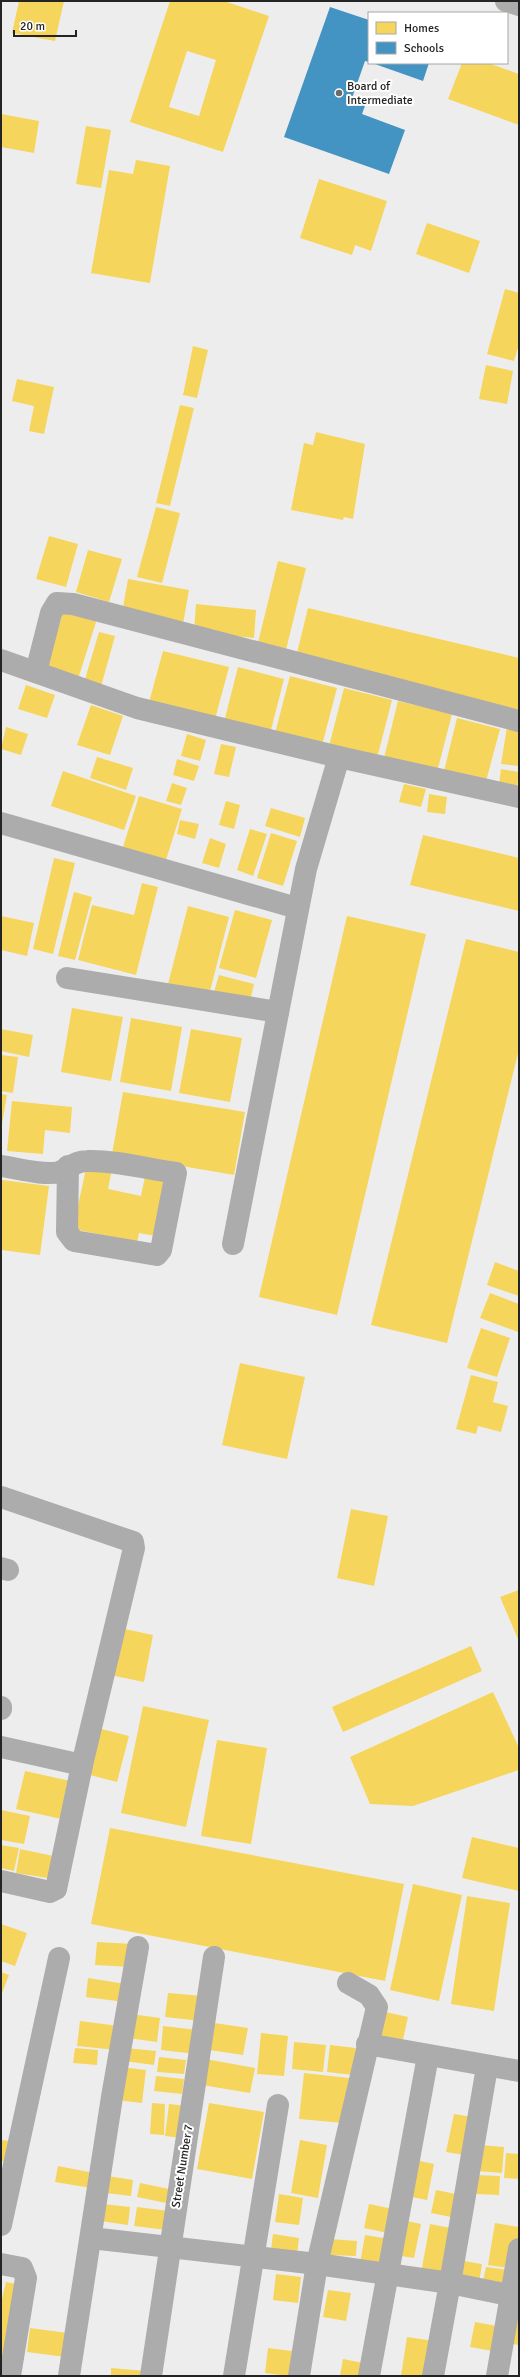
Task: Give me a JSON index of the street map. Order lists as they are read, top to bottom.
{
  "streets": {
    "street": ["Street Number 7"]
  },
  "places": ["Board of Intermediate"],
  "legend": ["Homes", "Schools"],
  "scale_bar": "20 m"
}
